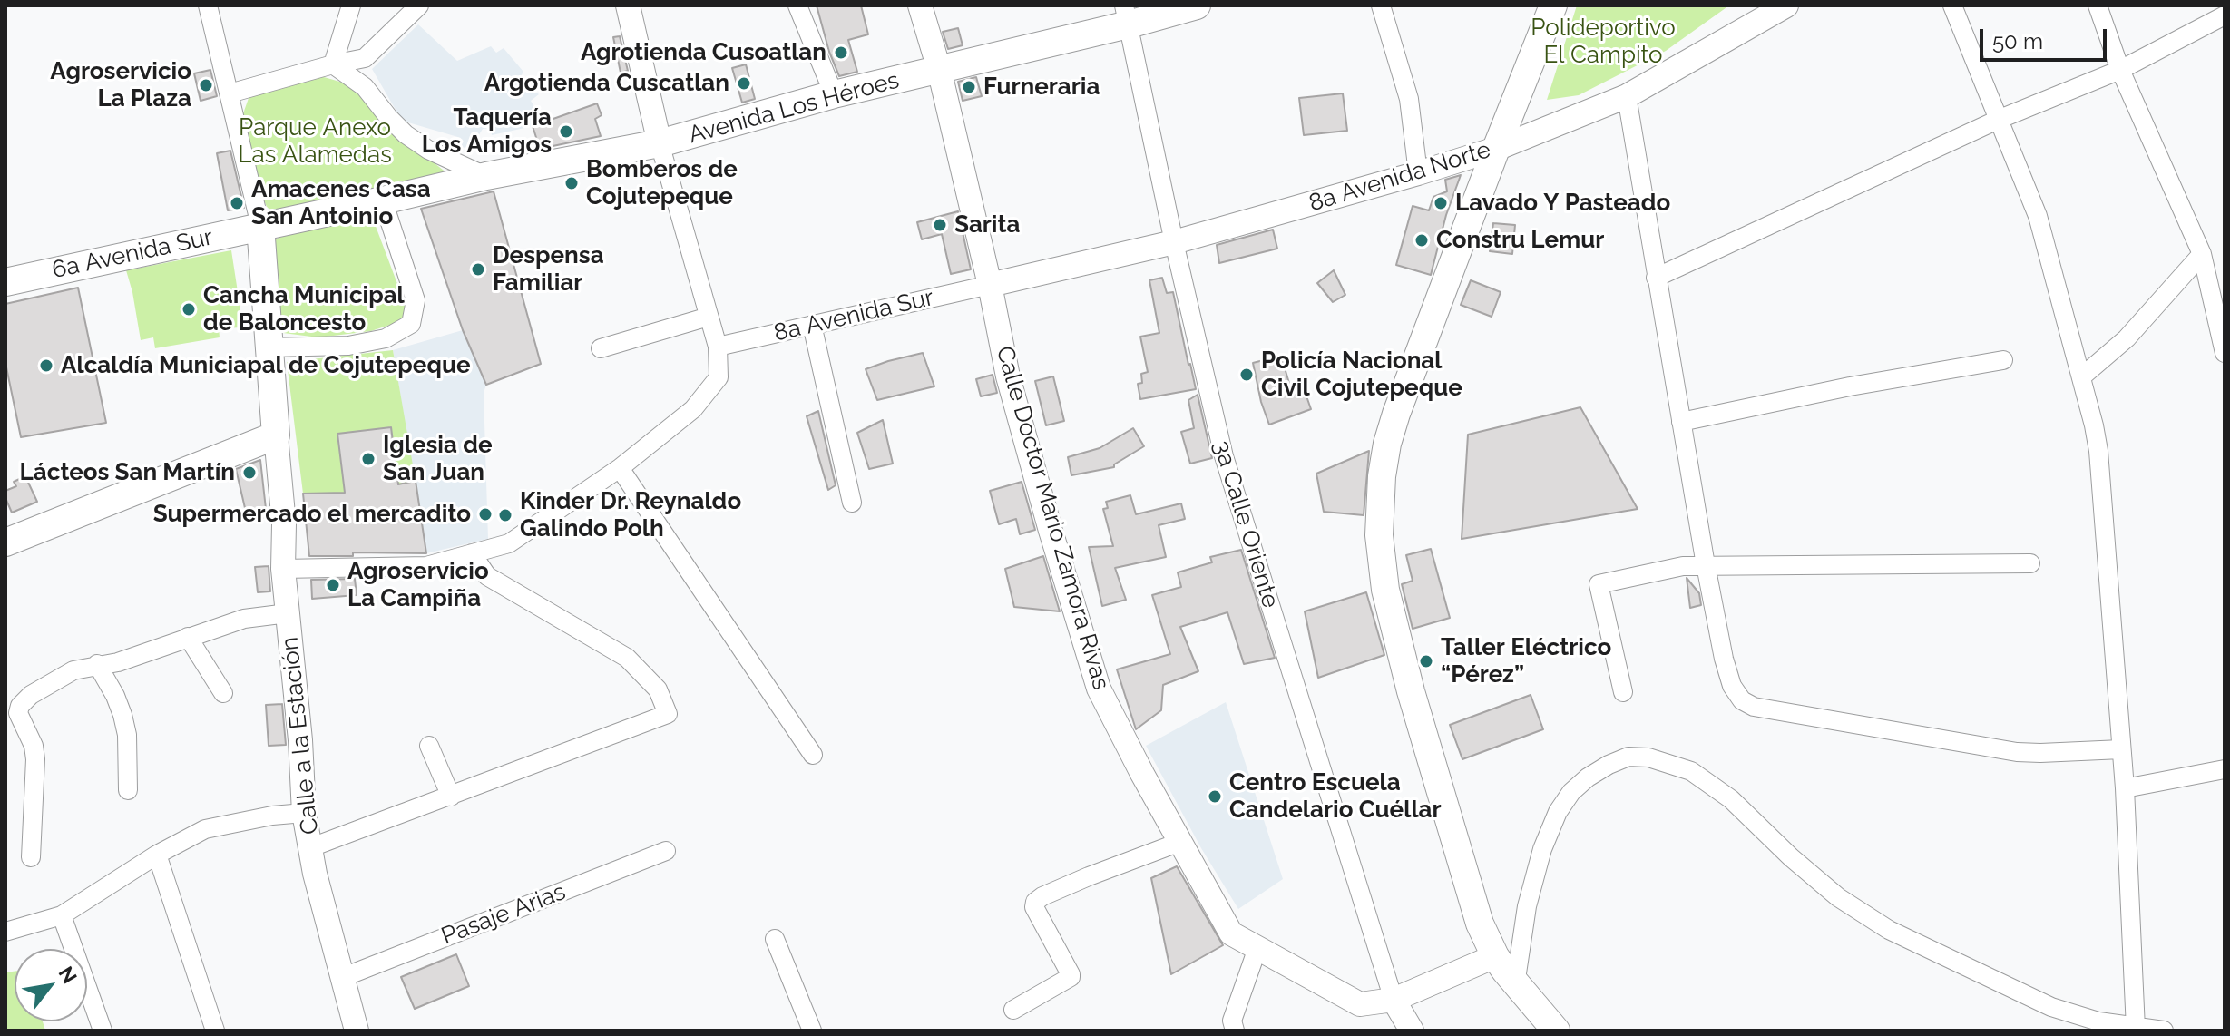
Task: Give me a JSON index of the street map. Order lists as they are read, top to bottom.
{
  "streets": {
    "main road": ["Avenida Los Héroes", "6a Avenida Sur"],
    "street": [
      "8a Avenida Norte",
      "8a Avenida Sur",
      "Calle Doctor Mario Zamora Rivas",
      "3a Calle Oriente",
      "Calle a la Estación",
      "Pasaje Arias"
    ]
  },
  "crossings": [
    ["Avenida Los Héroes", "6a Avenida Sur"],
    ["Avenida Los Héroes", "Calle Doctor Mario Zamora Rivas"],
    ["Avenida Los Héroes", "3a Calle Oriente"],
    ["8a Avenida Norte", "8a Avenida Sur"],
    ["8a Avenida Norte", "Calle Doctor Mario Zamora Rivas"],
    ["8a Avenida Norte", "3a Calle Oriente"],
    ["8a Avenida Sur", "Calle Doctor Mario Zamora Rivas"],
    ["Calle Doctor Mario Zamora Rivas", "3a Calle Oriente"],
    ["Calle a la Estación", "Pasaje Arias"]
  ],
  "parks": ["Polideportivo El Campito", "Parque Anexo Las Alamedas"],
  "places": [
    "Agrotienda Cusoatlan",
    "Argotienda Cuscatlan",
    "Agroservicio La Plaza",
    "Furneraria",
    "Taquería Los Amigos",
    "Bomberos de Cojutepeque",
    "Amacenes Casa San Antoinio",
    "Lavado Y Pasteado",
    "Sarita",
    "Constru Lemur",
    "Despensa Familiar",
    "Cancha Municipal de Baloncesto",
    "Alcaldía Municiapal de Cojutepeque",
    "Policía Nacional Civil Cojutepeque",
    "Iglesia de San Juan",
    "Lácteos San Martín",
    "Supermercado el mercadito",
    "Kinder Dr. Reynaldo Galindo Polh",
    "Agroservicio La Campiña",
    "Taller Eléctrico “Pérez”",
    "Centro Escuela Candelario Cuéllar"
  ],
  "scale_bar": "50 m",
  "north": "top right"
}
